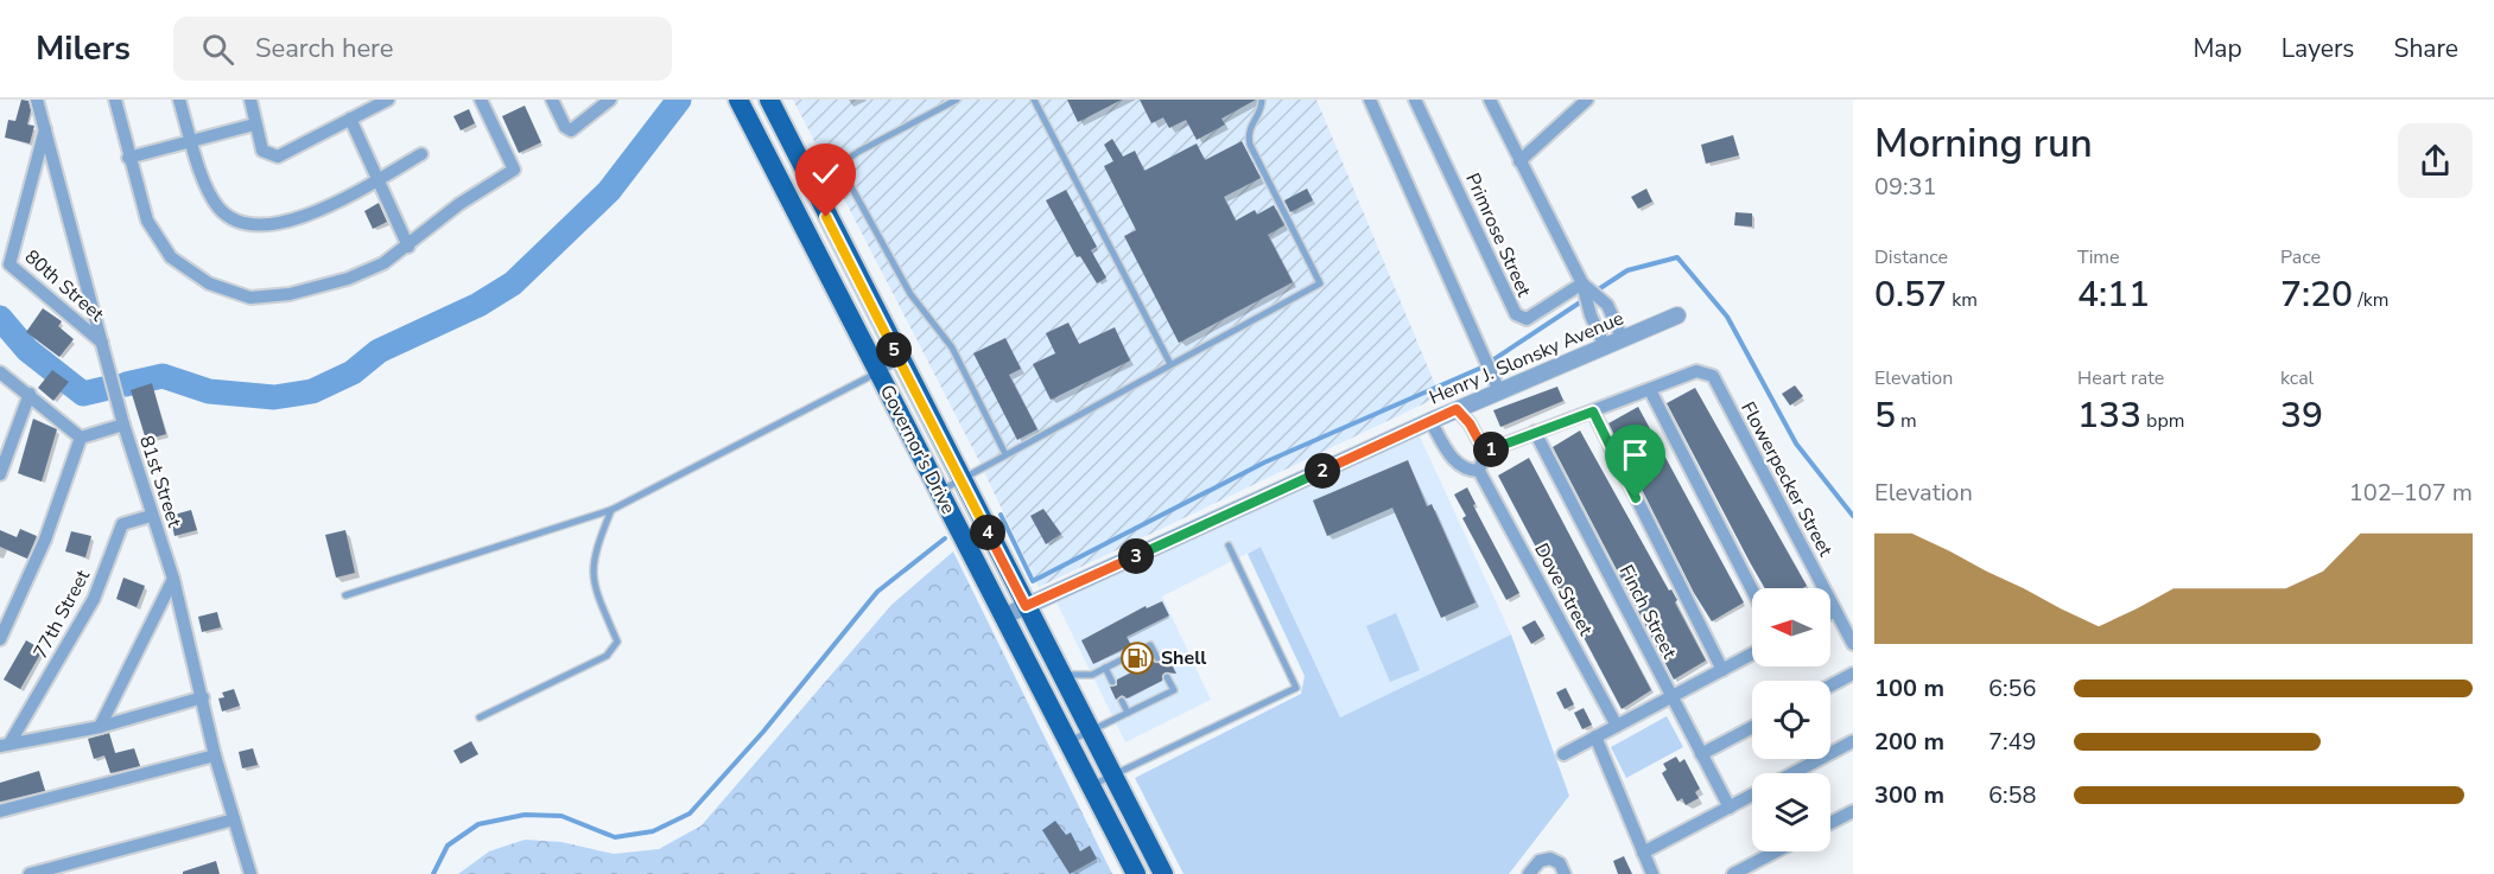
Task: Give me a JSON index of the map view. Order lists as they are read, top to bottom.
{
  "streets": {
    "main road": ["Governor's Drive"],
    "street": [
      "Primrose Street",
      "80th Street",
      "Henry J. Slonsky Avenue",
      "Flowerpecker Street",
      "81st Street",
      "Dove Street",
      "Finch Street",
      "77th Street"
    ]
  },
  "crossings": [
    ["80th Street", "81st Street"],
    ["Henry J. Slonsky Avenue", "Governor's Drive"],
    ["81st Street", "77th Street"]
  ],
  "places": {
    "fuel station": ["Shell"]
  },
  "north": "left",
  "page": {
    "header": "Milers",
    "search": "Search here",
    "nav": ["Map", "Layers", "Share"],
    "heading": ["Morning run", "09:31"],
    "stats": [
      ["Distance", "0.57 km"],
      ["Time", "4:11"],
      ["Pace", "7:20 /km"],
      ["Elevation", "5 m"],
      ["Heart rate", "133 bpm"],
      ["kcal", "39"]
    ],
    "pins": [
      "5",
      "1",
      "2",
      "4",
      "3"
    ],
    "chart": ["Elevation", "102–107 m"],
    "list": [
      {
        "name": "100 m",
        "note": "6:56"
      },
      {
        "name": "200 m",
        "note": "7:49"
      },
      {
        "name": "300 m",
        "note": "6:58"
      }
    ]
  }
}
